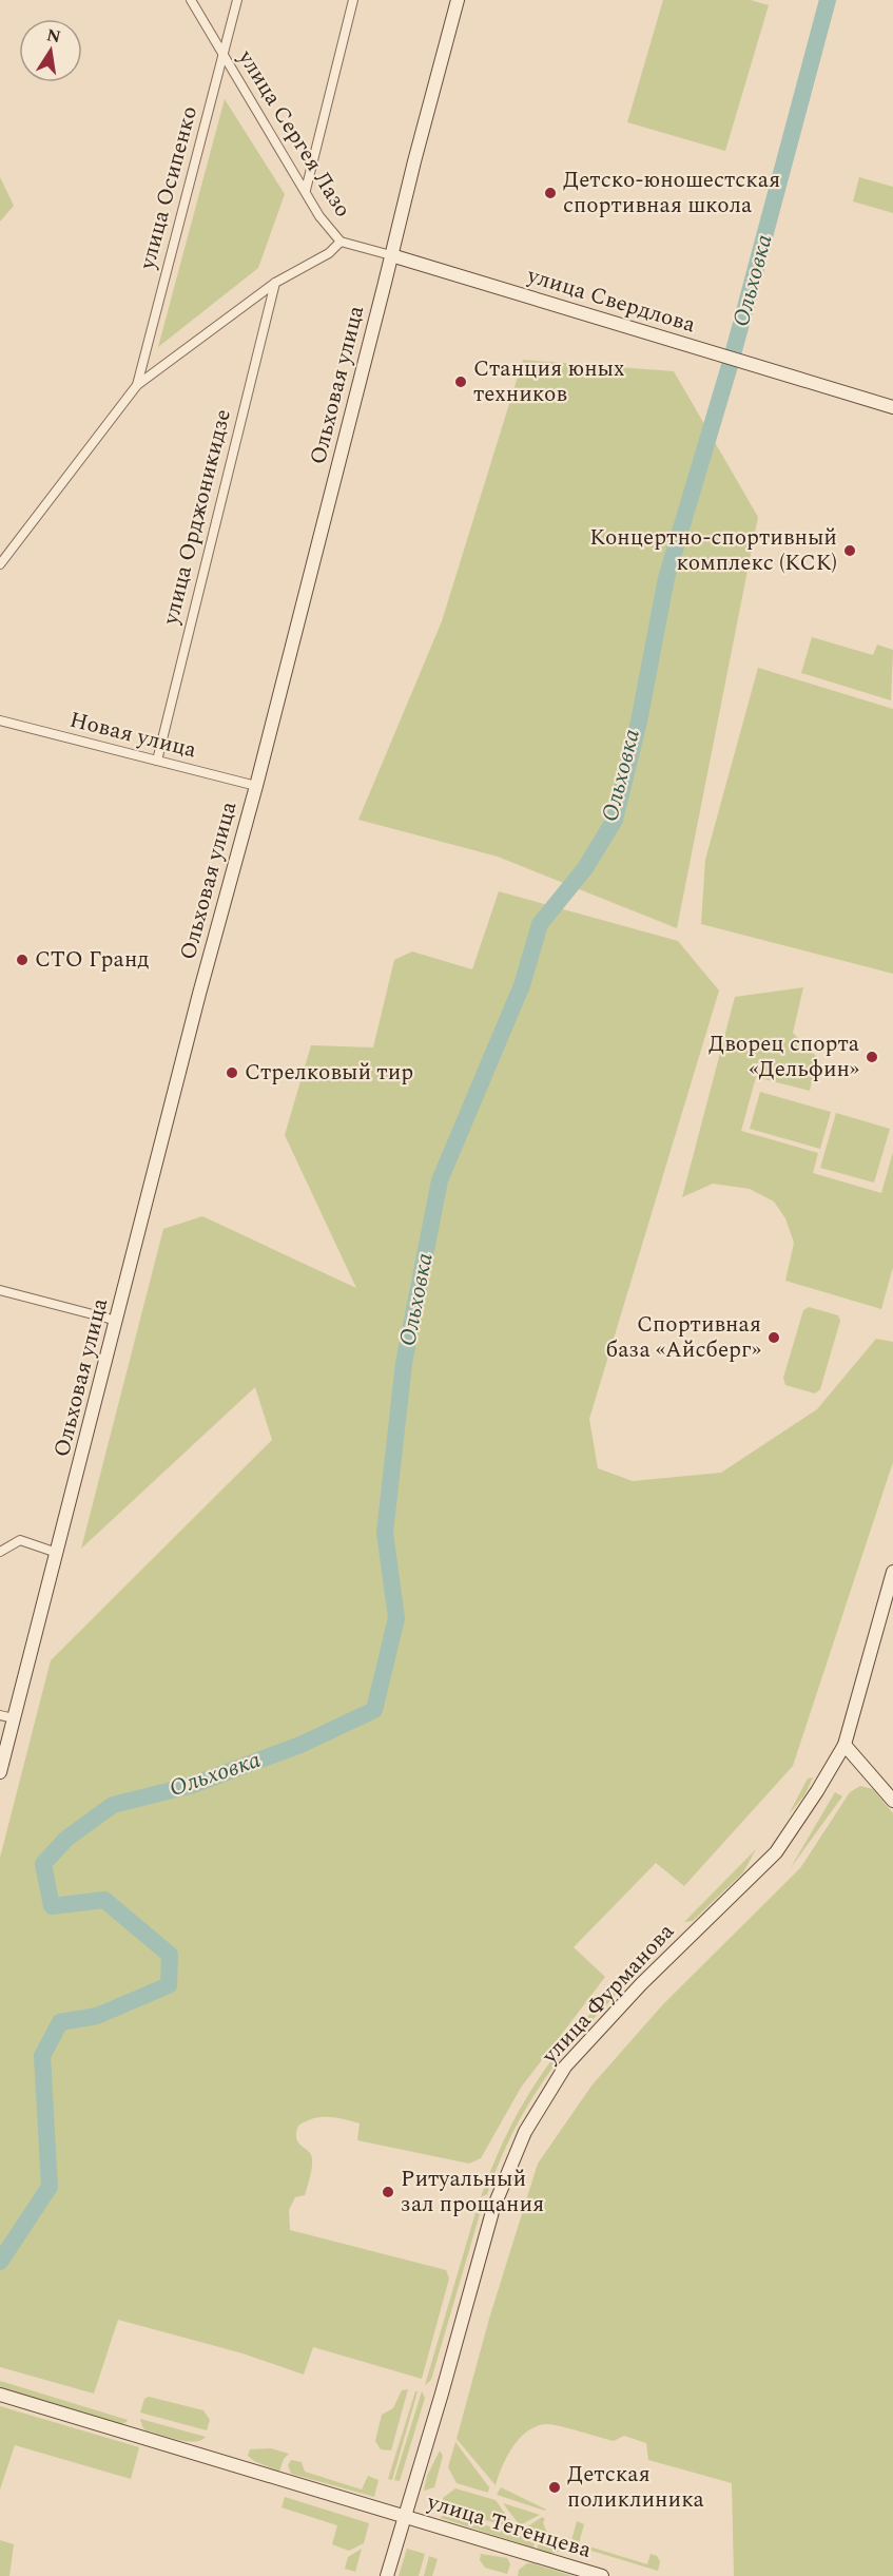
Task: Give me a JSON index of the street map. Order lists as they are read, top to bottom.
{
  "streets": {
    "main road": [
      "улица Свердлова",
      "Ольховая улица",
      "улица Фурманова",
      "улица Тегенцева"
    ],
    "street": [
      "улица Сергея Лазо",
      "улица Осипенко",
      "улица Орджоникидзе",
      "Новая улица"
    ]
  },
  "crossings": [
    ["улица Сергея Лазо", "улица Осипенко"],
    ["улица Сергея Лазо", "улица Свердлова"],
    ["улица Сергея Лазо", "Ольховая улица"],
    ["улица Свердлова", "Ольховая улица"],
    ["Ольховая улица", "Новая улица"],
    ["улица Орджоникидзе", "Новая улица"],
    ["улица Фурманова", "улица Тегенцева"]
  ],
  "water": ["Ольховка"],
  "places": [
    "Детско-юношестская спортивная школа",
    "Станция юных техников",
    "Концертно-спортивный комплекс (КСК)",
    "СТО Гранд",
    "Дворец спорта «Дельфин»",
    "Стрелковый тир",
    "Спортивная база «Айсберг»",
    "Ритуальный зал прощания",
    "Детская поликлиника"
  ],
  "north": "top"
}
